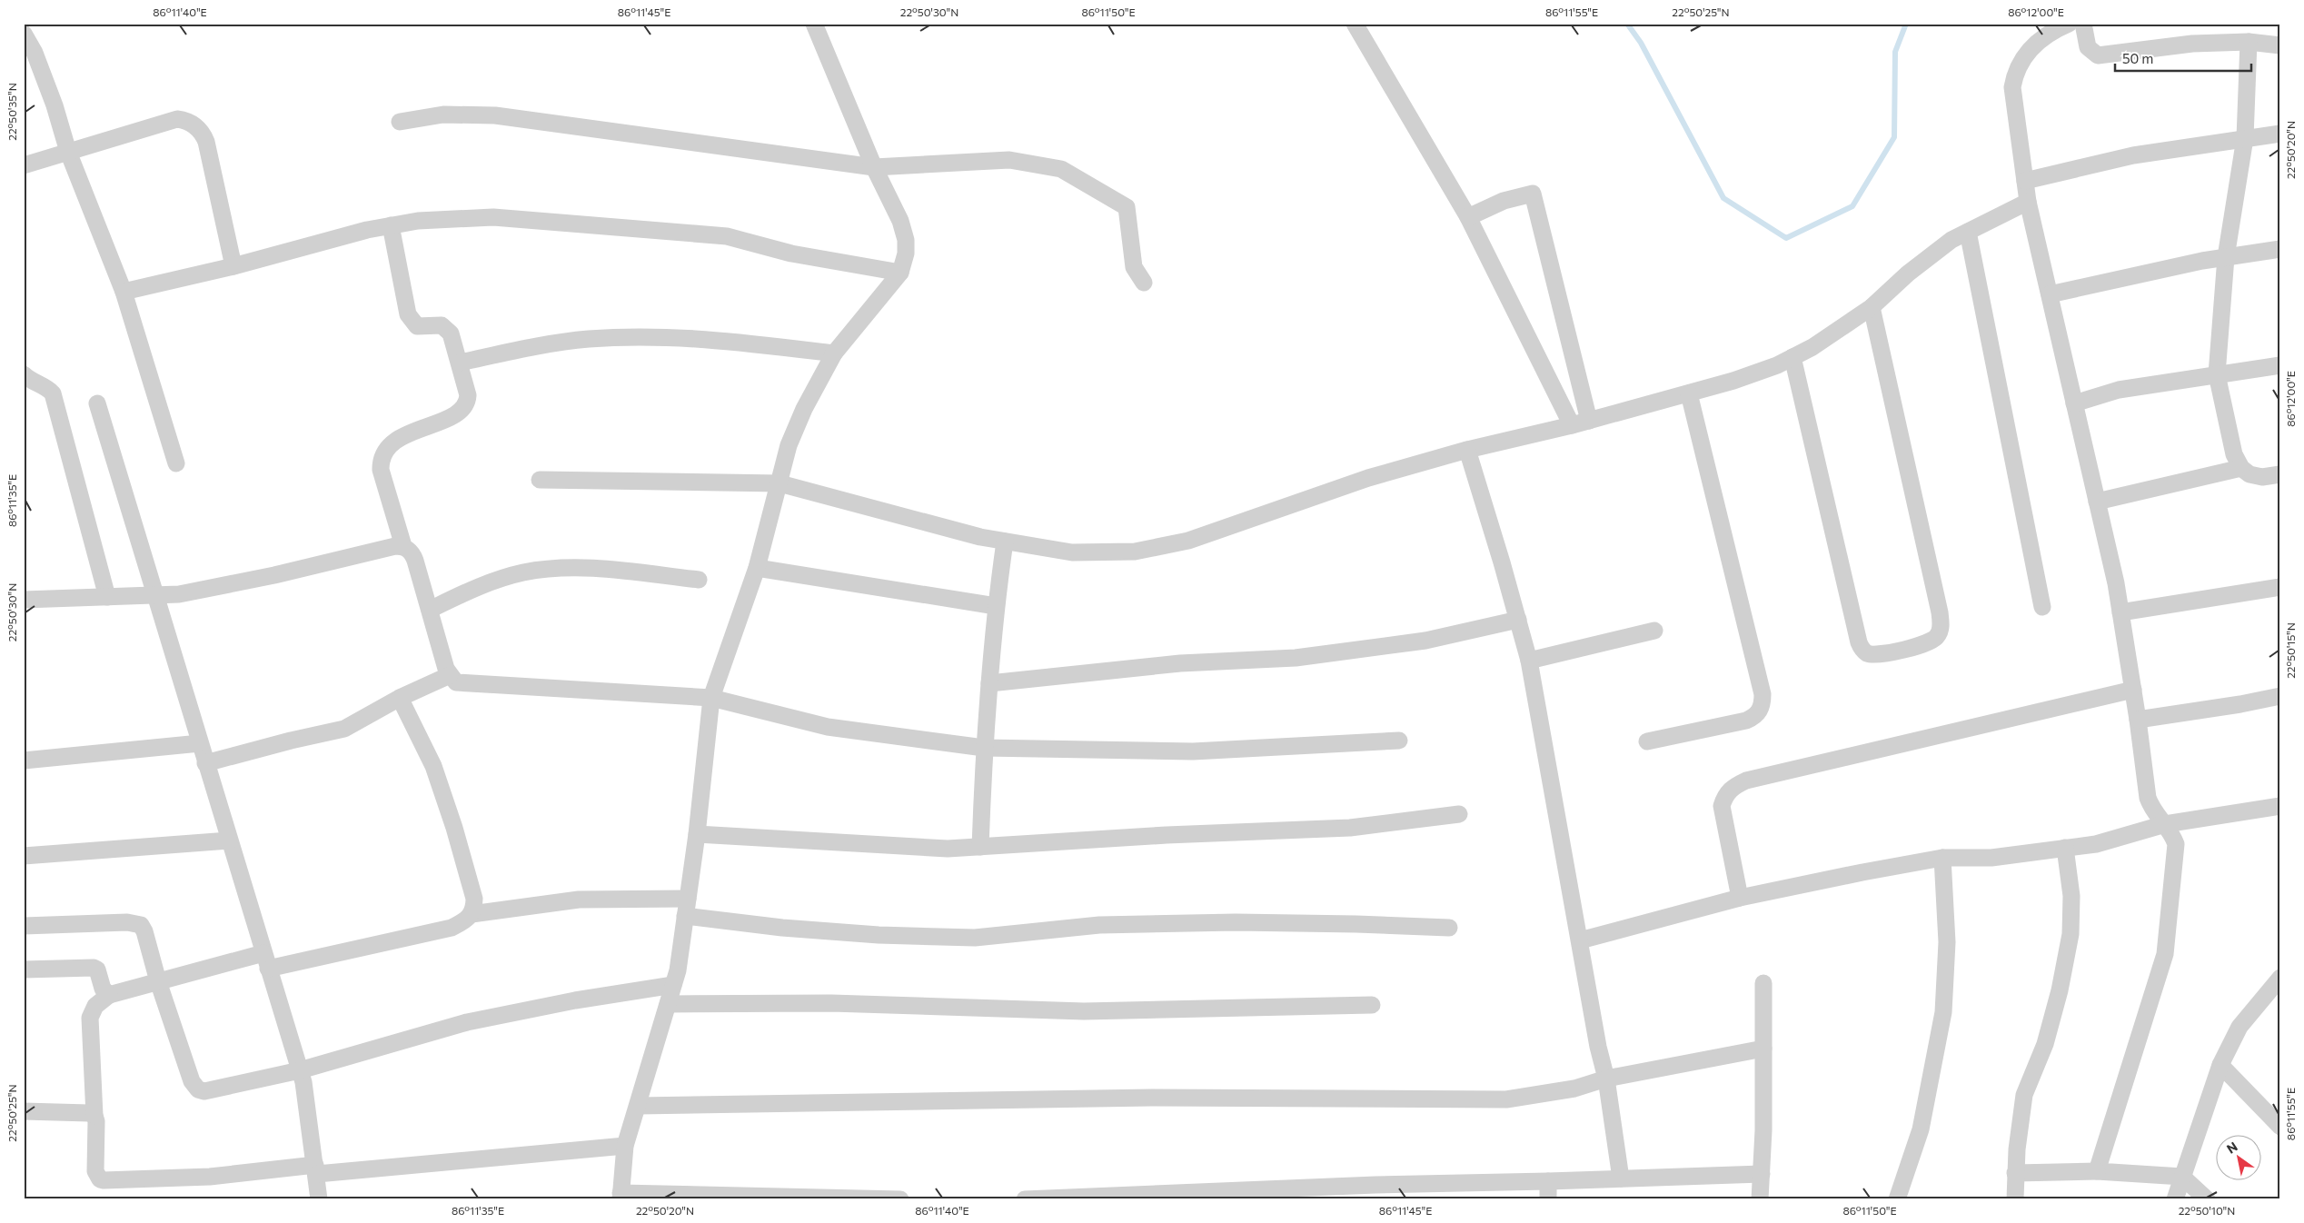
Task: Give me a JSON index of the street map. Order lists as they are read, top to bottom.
{
  "scale_bar": "50 m",
  "north": "top left",
  "coordinates": [
    "86°11'40\"E",
    "86°11'45\"E",
    "22°50'30\"N",
    "86°11'50\"E",
    "86°11'55\"E",
    "22°50'25\"N",
    "86°12'00\"E",
    "22°50'35\"N",
    "22°50'20\"N",
    "86°11'35\"E",
    "22°50'15\"N",
    "22°50'10\"N"
  ]
}
